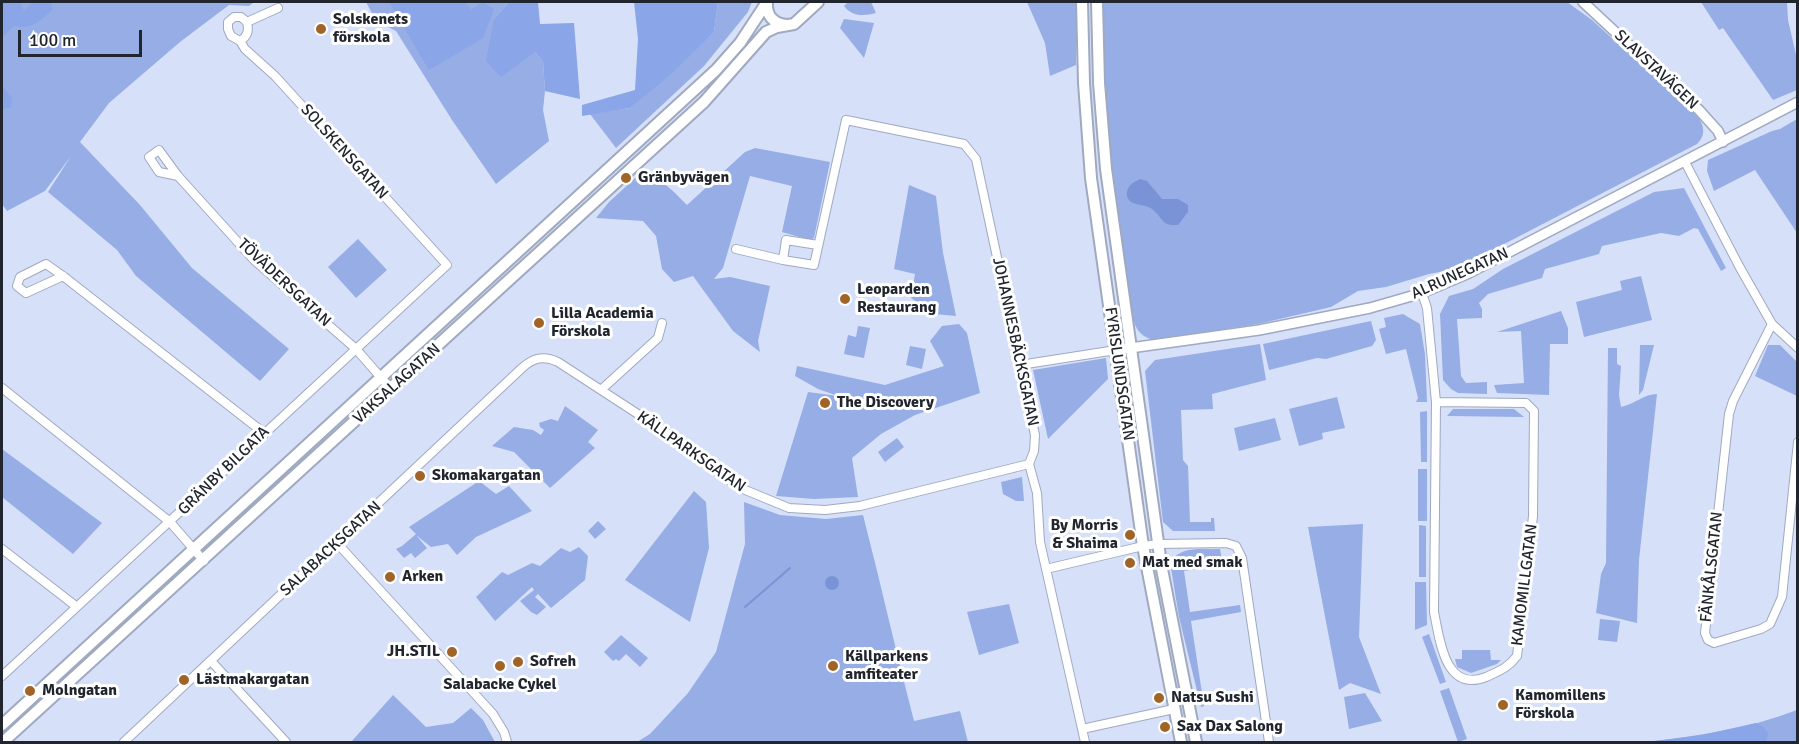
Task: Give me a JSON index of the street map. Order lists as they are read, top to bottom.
{
  "streets": {
    "main road": ["FYRISLUNDSGATAN", "VAKSALAGATAN"],
    "street": [
      "SLAVSTAVÄGEN",
      "SOLSKENSGATAN",
      "ALRUNEGATAN",
      "TÖVÄDERSGATAN",
      "JOHANNESBÄCKSGATAN",
      "KÄLLPARKSGATAN",
      "GRÄNBY BILGATA",
      "SALABACKSGATAN",
      "FÄNKÅLSGATAN",
      "KAMOMILLGATAN"
    ]
  },
  "crossings": [
    ["SLAVSTAVÄGEN", "ALRUNEGATAN"],
    ["SOLSKENSGATAN", "GRÄNBY BILGATA"],
    ["ALRUNEGATAN", "JOHANNESBÄCKSGATAN"],
    ["ALRUNEGATAN", "FYRISLUNDSGATAN"],
    ["ALRUNEGATAN", "KAMOMILLGATAN"],
    ["TÖVÄDERSGATAN", "VAKSALAGATAN"],
    ["TÖVÄDERSGATAN", "GRÄNBY BILGATA"],
    ["JOHANNESBÄCKSGATAN", "KÄLLPARKSGATAN"],
    ["KÄLLPARKSGATAN", "SALABACKSGATAN"]
  ],
  "places": [
    "Solskenets förskola",
    "Gränbyvägen",
    "Leoparden Restaurang",
    "Lilla Academia Förskola",
    "The Discovery",
    "Skomakargatan",
    "By Morris & Shaima",
    "Mat med smak",
    "Arken",
    "JH.STIL",
    "Sofreh",
    "Salabacke Cykel",
    "Källparkens amfiteater",
    "Lästmakargatan",
    "Molngatan",
    "Natsu Sushi",
    "Kamomillens Förskola",
    "Sax Dax Salong"
  ],
  "scale_bar": "100 m"
}
